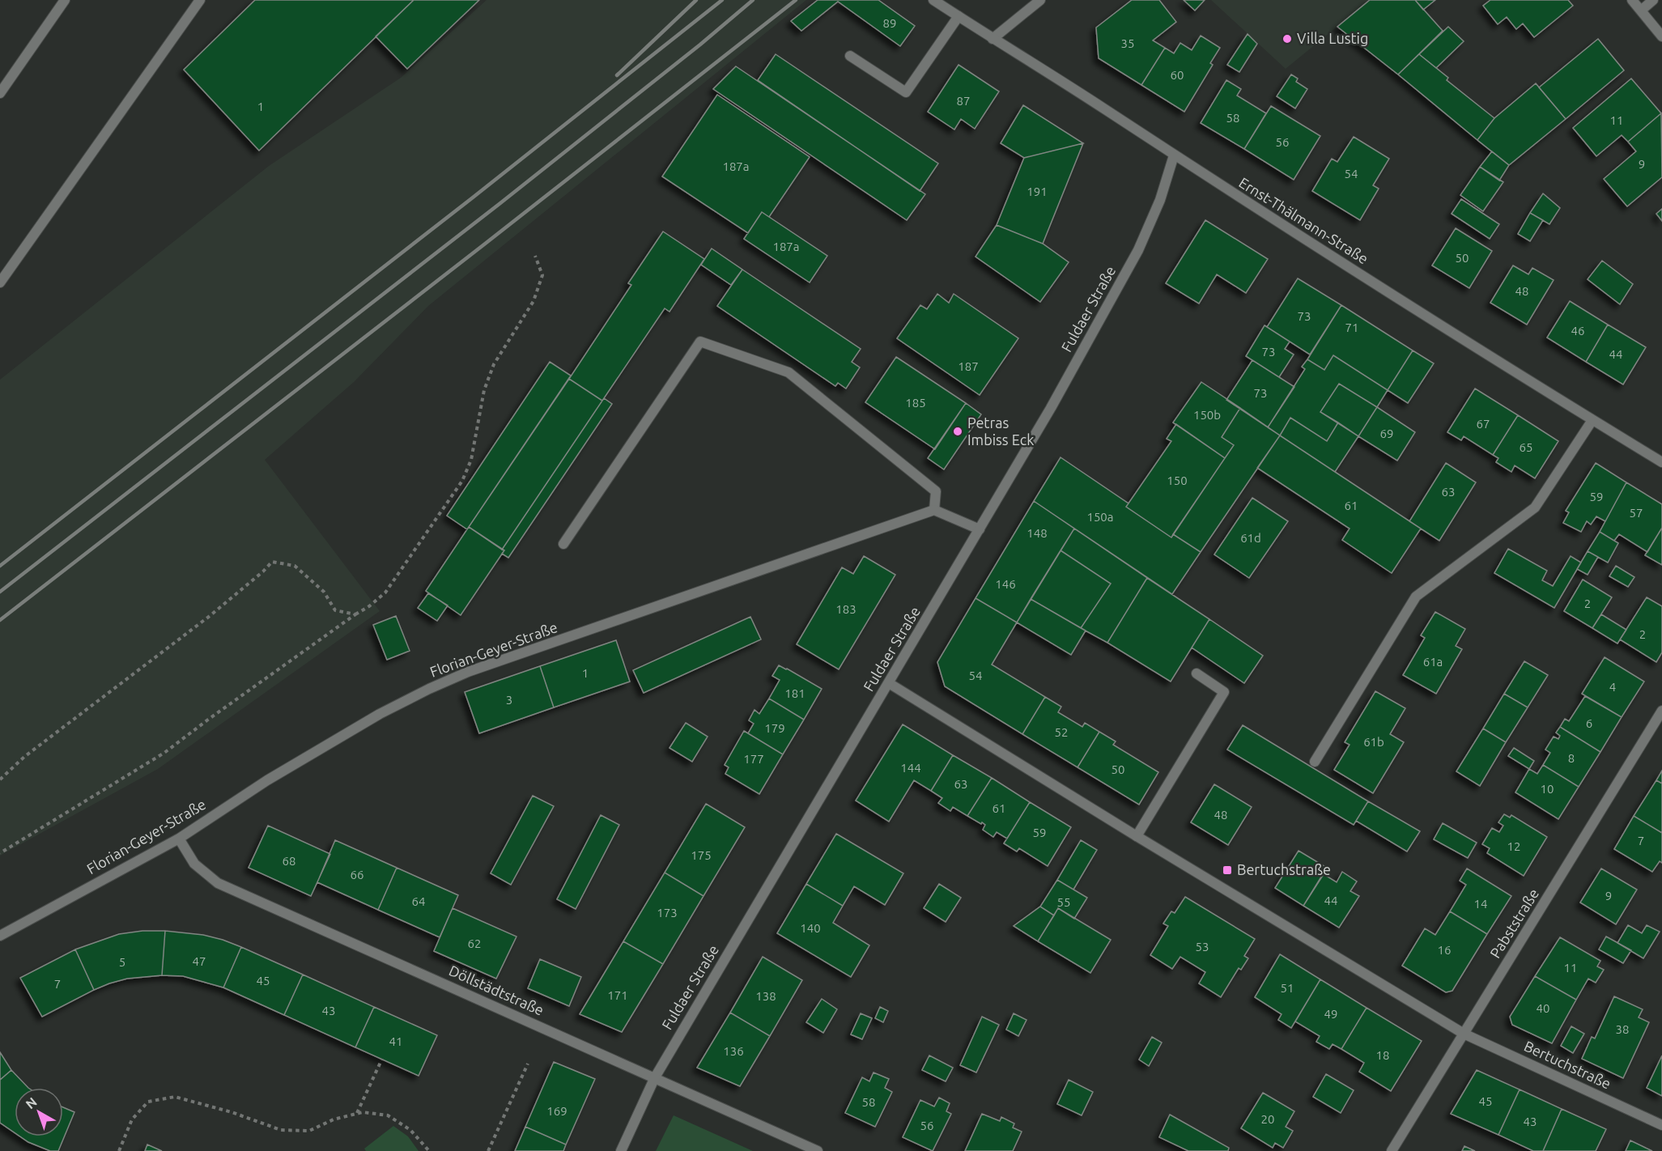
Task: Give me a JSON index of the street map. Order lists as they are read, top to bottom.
{
  "streets": {
    "street": [
      "Ernst-Thälmann-Straße",
      "Fuldaer Straße",
      "Florian-Geyer-Straße",
      "Pabststraße",
      "Döllstädtstraße",
      "Bertuchstraße"
    ]
  },
  "crossings": [
    ["Ernst-Thälmann-Straße", "Fuldaer Straße"],
    ["Fuldaer Straße", "Döllstädtstraße"],
    ["Fuldaer Straße", "Bertuchstraße"],
    ["Florian-Geyer-Straße", "Döllstädtstraße"],
    ["Pabststraße", "Bertuchstraße"]
  ],
  "places": {
    "other": ["Villa Lustig", "Petras Imbiss Eck"],
    "transit": ["Bertuchstraße"]
  },
  "house_numbers": [
    "89",
    "35",
    "60",
    "87",
    "1",
    "58",
    "11",
    "56",
    "9",
    "187a",
    "54",
    "191",
    "187a",
    "50",
    "48",
    "73",
    "71",
    "46",
    "73",
    "44",
    "187",
    "73",
    "185",
    "150b",
    "67",
    "69",
    "65",
    "150",
    "63",
    "59",
    "61",
    "57",
    "150a",
    "148",
    "61d",
    "146",
    "2",
    "183",
    "2",
    "61a",
    "1",
    "54",
    "4",
    "181",
    "3",
    "6",
    "179",
    "52",
    "61b",
    "8",
    "177",
    "144",
    "50",
    "63",
    "10",
    "61",
    "48",
    "59",
    "7",
    "12",
    "175",
    "68",
    "66",
    "9",
    "44",
    "64",
    "55",
    "14",
    "173",
    "140",
    "62",
    "53",
    "16",
    "47",
    "5",
    "11",
    "45",
    "7",
    "51",
    "171",
    "138",
    "40",
    "43",
    "49",
    "38",
    "41",
    "136",
    "18",
    "45",
    "58",
    "169",
    "20",
    "43",
    "56"
  ],
  "north": "top left"
}
